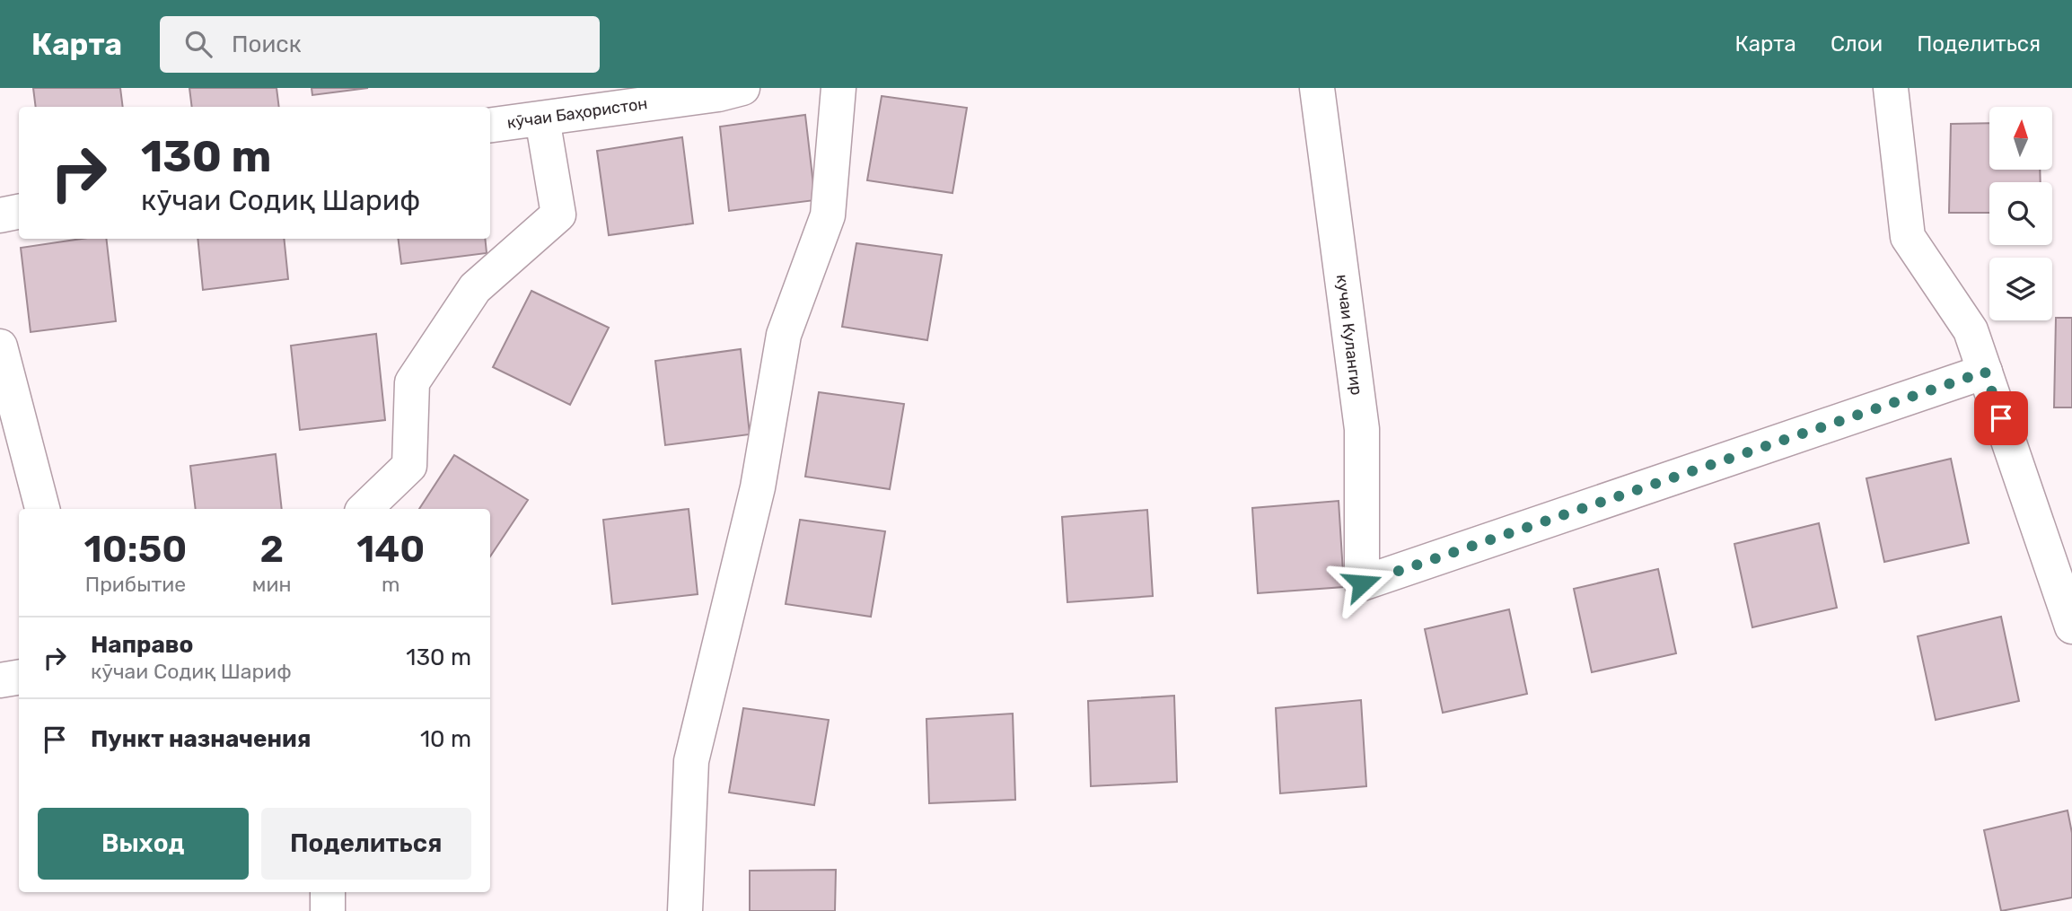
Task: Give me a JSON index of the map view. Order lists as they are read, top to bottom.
{
  "streets": {
    "street": ["кӯчаи Баҳористон", "кучаи Кулангир"]
  },
  "north": "top",
  "page": {
    "header": "Карта",
    "search": "Поиск",
    "nav": ["Карта", "Слои", "Поделиться"],
    "turn": ["130 m", "кӯчаи Содиқ Шариф"],
    "eta": [
      "10:50",
      "Прибытие",
      "2",
      "мин",
      "140",
      "m"
    ],
    "list": [
      {
        "name": "Направо",
        "note": "кӯчаи Содиқ Шариф",
        "value": "130 m"
      },
      {
        "name": "Пункт назначения",
        "value": "10 m"
      }
    ],
    "buttons": ["Выход", "Поделиться"]
  }
}
